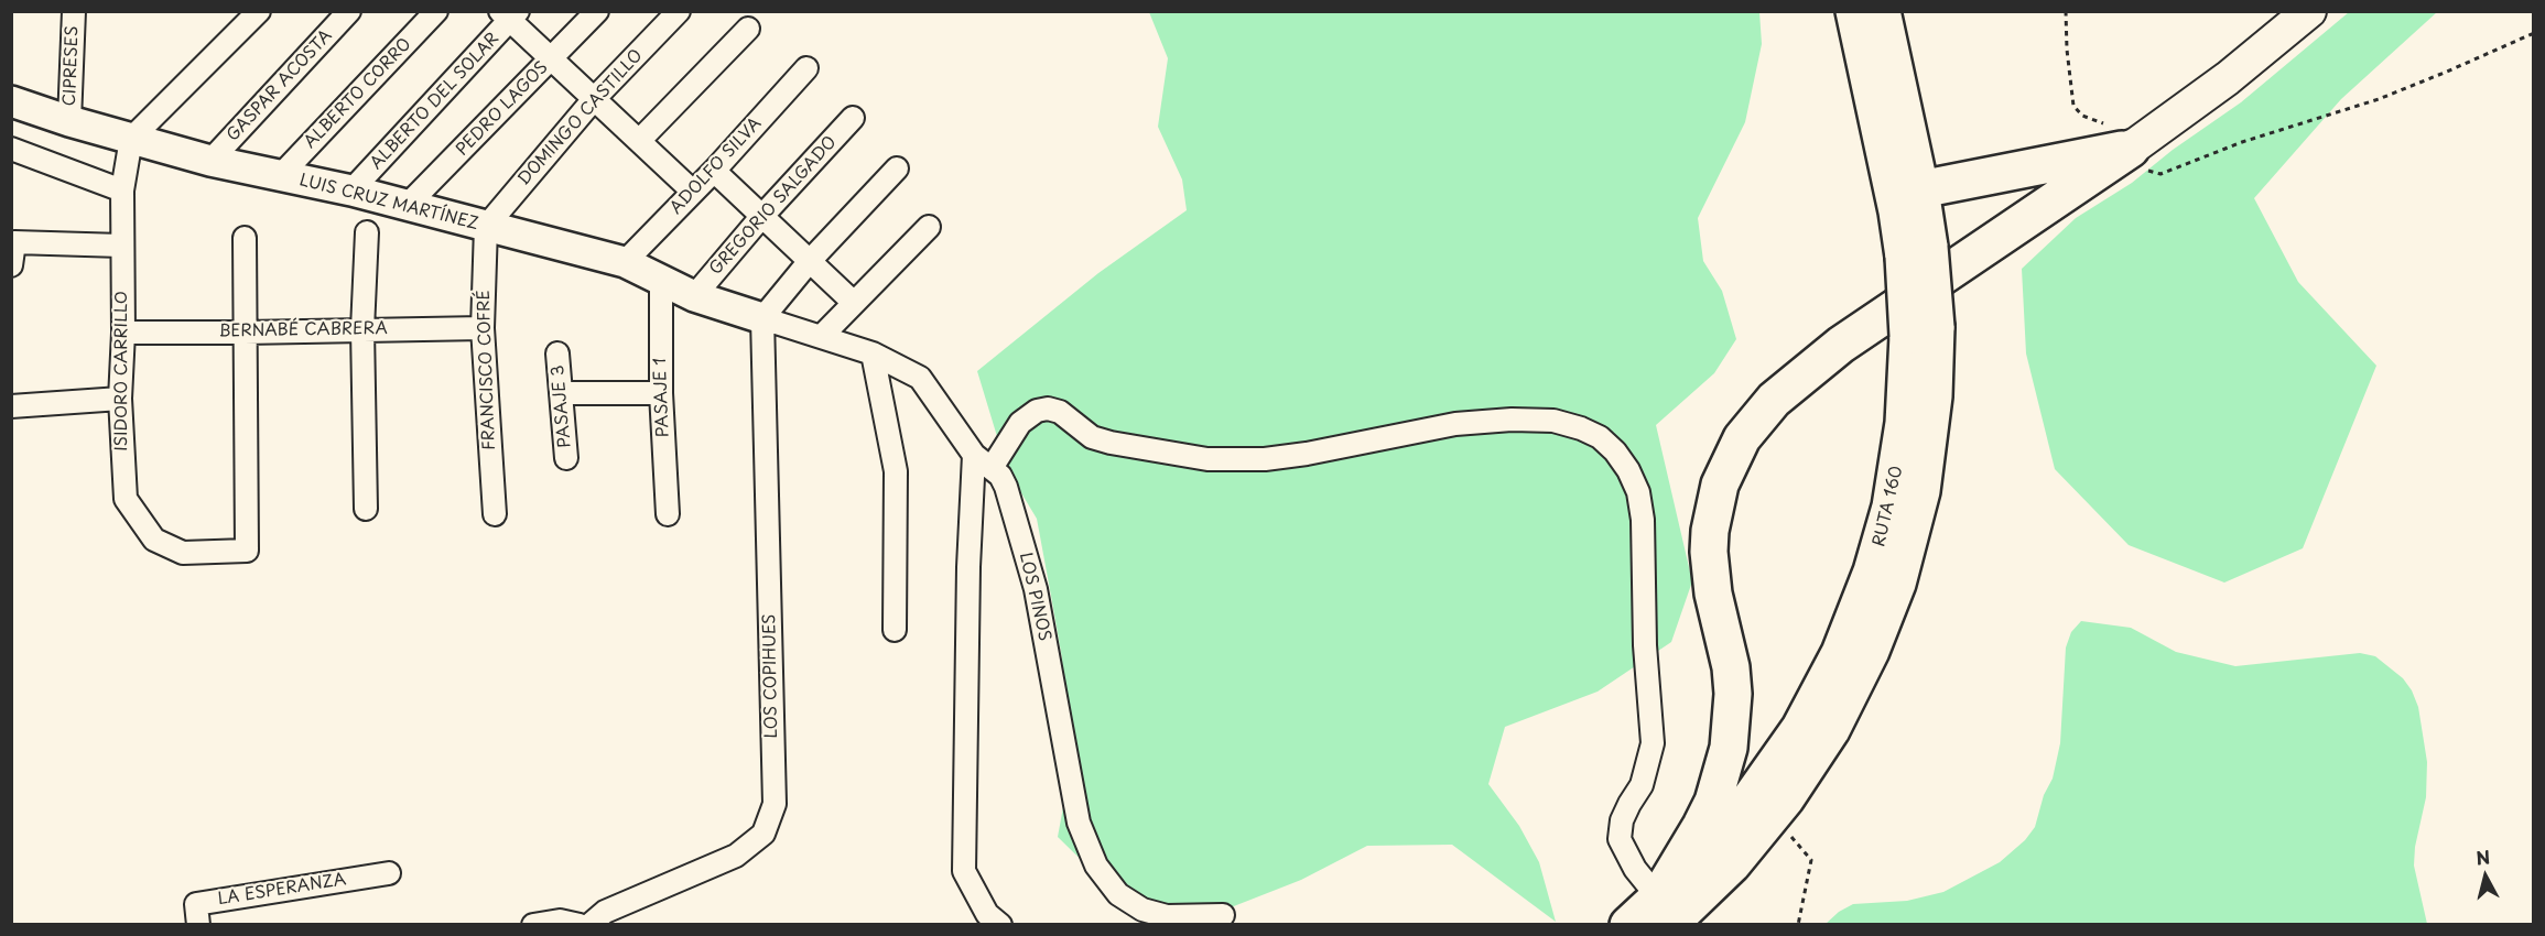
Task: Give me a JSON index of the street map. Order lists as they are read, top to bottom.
{
  "streets": {
    "highway": ["RUTA 160"],
    "street": [
      "CIPRESES",
      "GASPAR ACOSTA",
      "ALBERTO CORRO",
      "ALBERTO DEL SOLAR",
      "PEDRO LAGOS",
      "DOMINGO CASTILLO",
      "ADOLFO SILVA",
      "LUIS CRUZ MARTÍNEZ",
      "GREGORIO SALGADO",
      "BERNABÉ CABRERA",
      "FRANCISCO COFRÉ",
      "ISIDORO CARRILLO",
      "PASAJE 1",
      "PASAJE 3",
      "LOS PINOS",
      "LOS COPIHUES",
      "LA ESPERANZA"
    ]
  },
  "crossings": [
    ["CIPRESES", "LUIS CRUZ MARTÍNEZ"],
    ["GASPAR ACOSTA", "LUIS CRUZ MARTÍNEZ"],
    ["ALBERTO CORRO", "LUIS CRUZ MARTÍNEZ"],
    ["ALBERTO DEL SOLAR", "LUIS CRUZ MARTÍNEZ"],
    ["PEDRO LAGOS", "LUIS CRUZ MARTÍNEZ"],
    ["DOMINGO CASTILLO", "LUIS CRUZ MARTÍNEZ"],
    ["DOMINGO CASTILLO", "FRANCISCO COFRÉ"],
    ["ADOLFO SILVA", "LUIS CRUZ MARTÍNEZ"],
    ["LUIS CRUZ MARTÍNEZ", "GREGORIO SALGADO"],
    ["LUIS CRUZ MARTÍNEZ", "FRANCISCO COFRÉ"],
    ["LUIS CRUZ MARTÍNEZ", "ISIDORO CARRILLO"],
    ["LUIS CRUZ MARTÍNEZ", "PASAJE 1"],
    ["LUIS CRUZ MARTÍNEZ", "LOS PINOS"],
    ["LUIS CRUZ MARTÍNEZ", "LOS COPIHUES"],
    ["BERNABÉ CABRERA", "FRANCISCO COFRÉ"],
    ["BERNABÉ CABRERA", "ISIDORO CARRILLO"],
    ["LOS PINOS", "LOS COPIHUES"]
  ],
  "north": "top"
}
